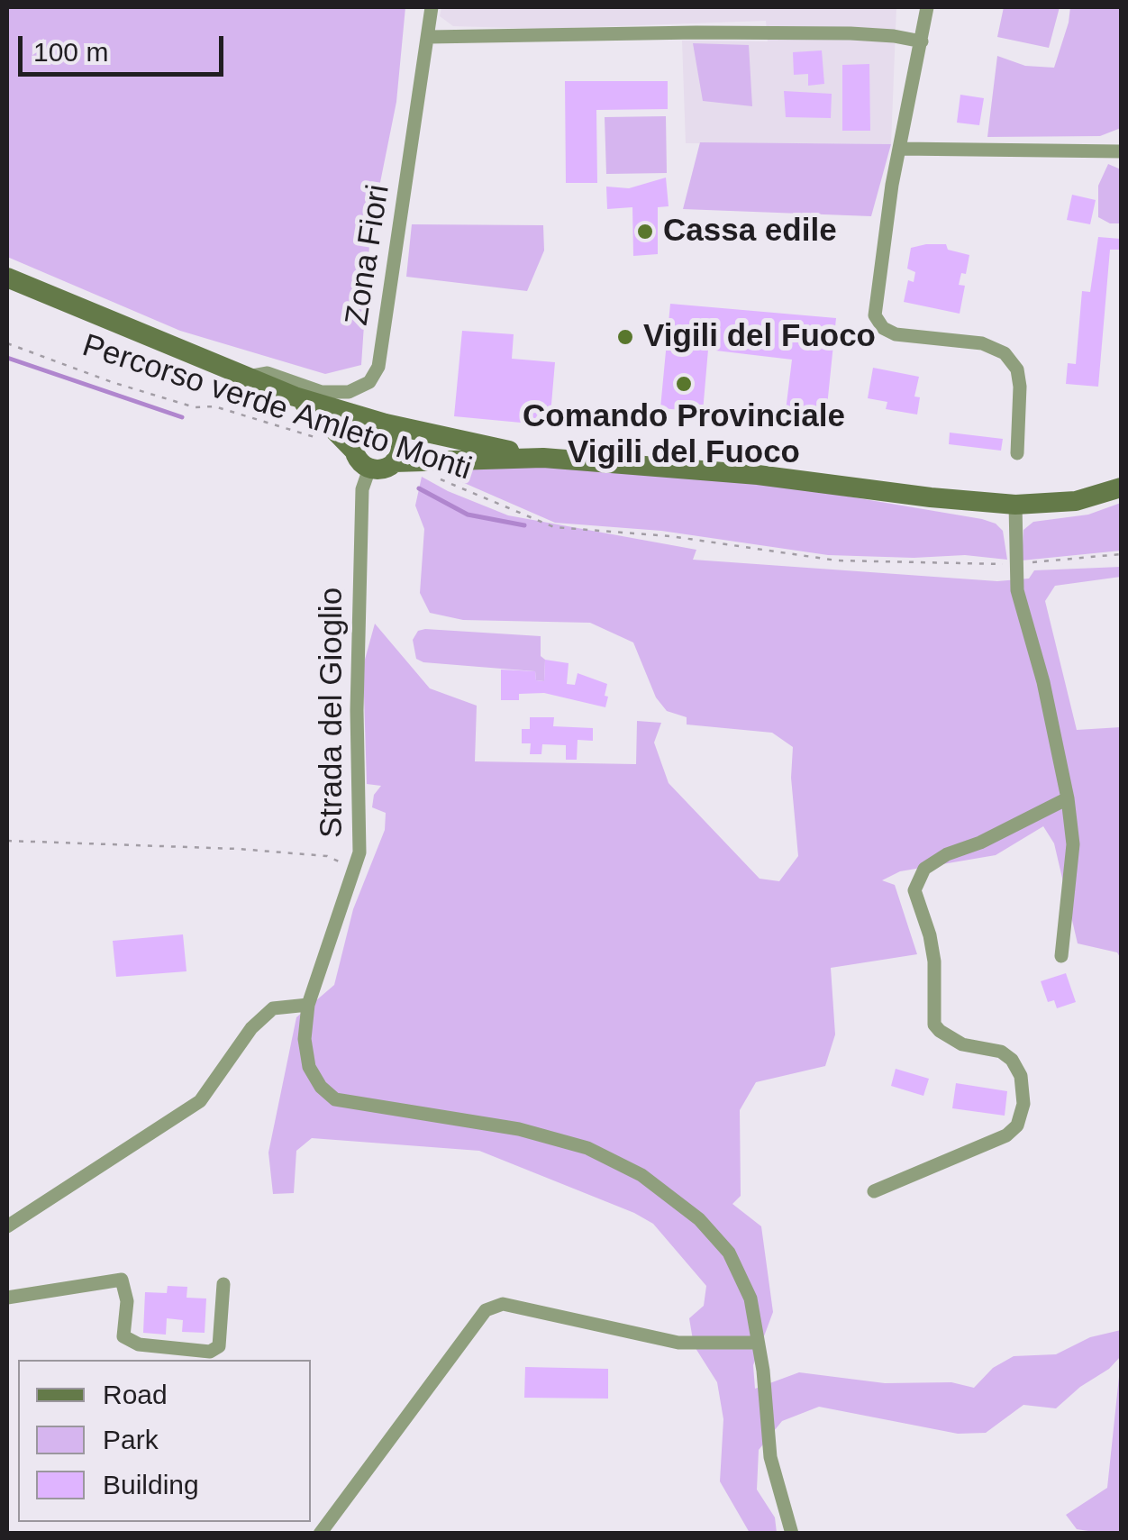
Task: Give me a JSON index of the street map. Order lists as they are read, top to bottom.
{
  "streets": {
    "street": ["Zona Fiori", "Strada del Gioglio"],
    "path": ["Percorso verde Amleto Monti"]
  },
  "places": ["Cassa edile", "Vigili del Fuoco", "Comando Provinciale Vigili del Fuoco"],
  "legend": ["Road", "Park", "Building"],
  "scale_bar": "100 m"
}
